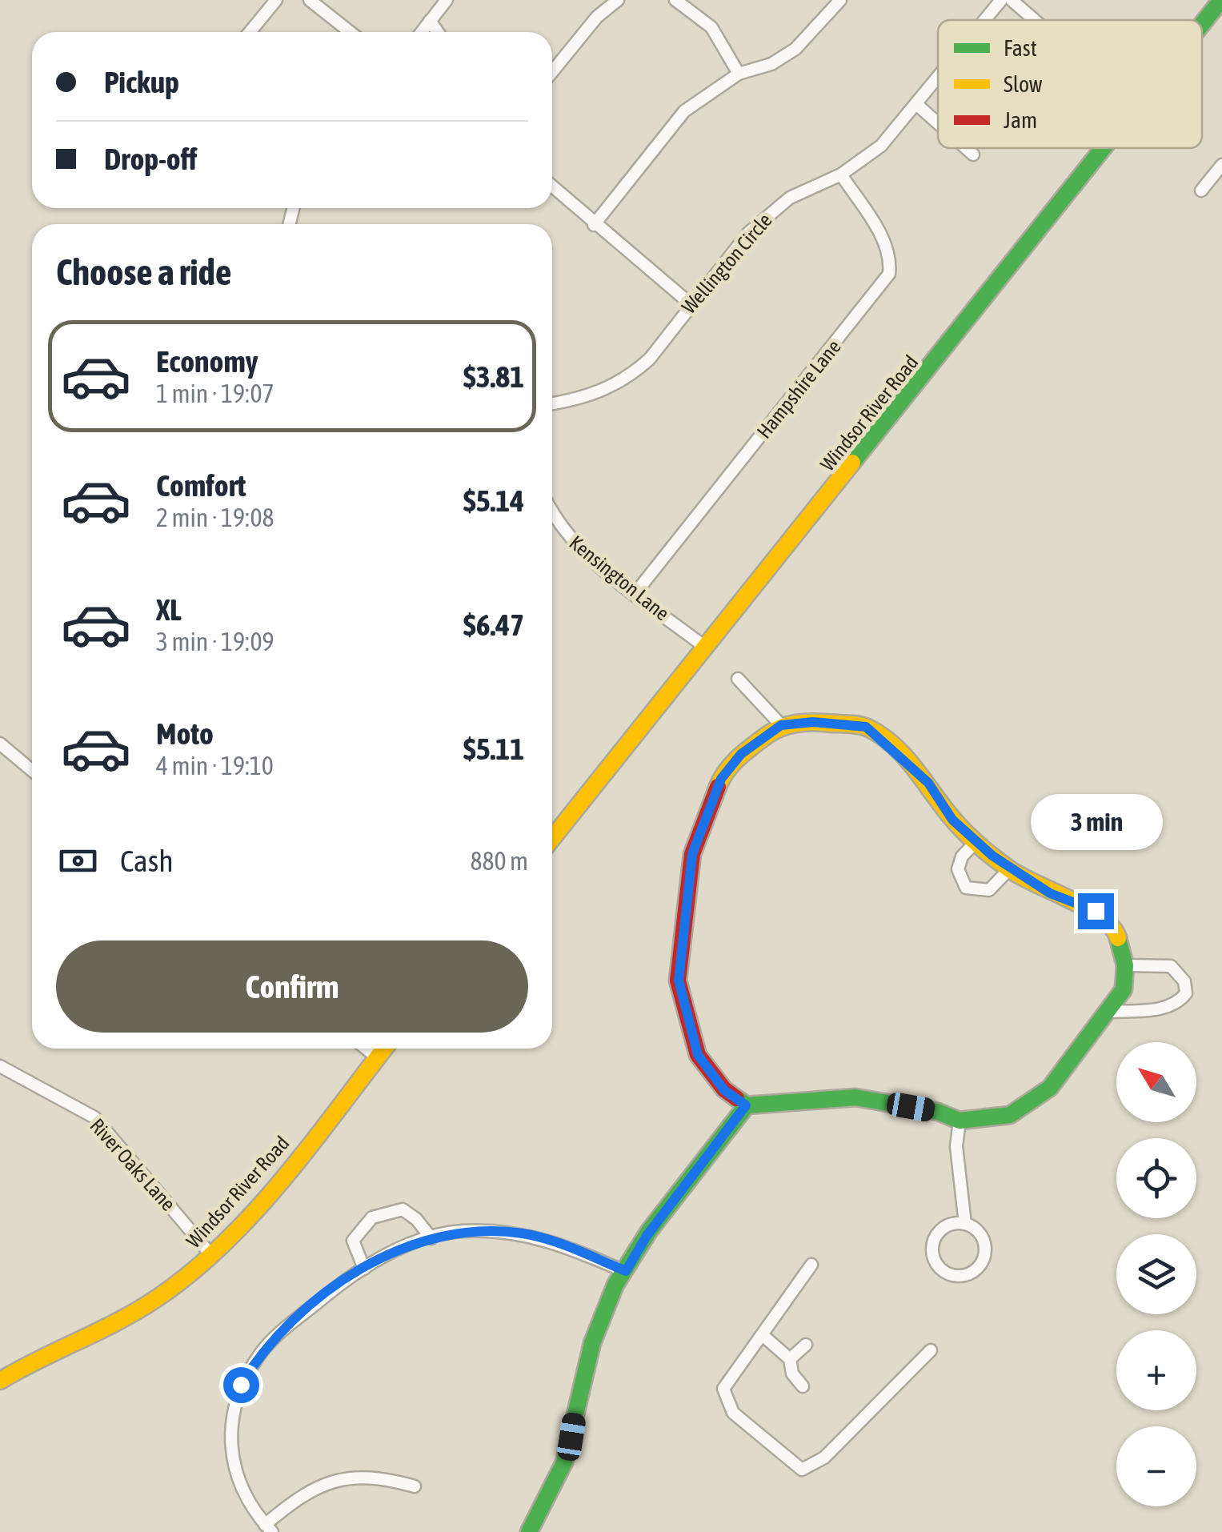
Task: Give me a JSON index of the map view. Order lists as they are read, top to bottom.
{
  "streets": {
    "street": [
      "Wellington Circle",
      "Hampshire Lane",
      "Windsor River Road",
      "Kensington Lane",
      "River Oaks Lane"
    ]
  },
  "crossings": [
    ["Wellington Circle", "Hampshire Lane"],
    ["Hampshire Lane", "Kensington Lane"],
    ["Windsor River Road", "Kensington Lane"],
    ["Windsor River Road", "River Oaks Lane"]
  ],
  "legend": ["Fast", "Slow", "Jam"],
  "north": "top left",
  "page": {
    "banner": ["Pickup", "Drop-off"],
    "heading": "Choose a ride",
    "list": [
      {
        "name": "Economy",
        "note": "1 min · 19:07",
        "value": "$3.81"
      },
      {
        "name": "Comfort",
        "note": "2 min · 19:08",
        "value": "$5.14"
      },
      {
        "name": "XL",
        "note": "3 min · 19:09",
        "value": "$6.47"
      },
      {
        "name": "Moto",
        "note": "4 min · 19:10",
        "value": "$5.11"
      }
    ],
    "bubble": "3 min",
    "pay": ["Cash", "880 m"],
    "buttons": "Confirm",
    "map_buttons": ["+", "−"]
  }
}
